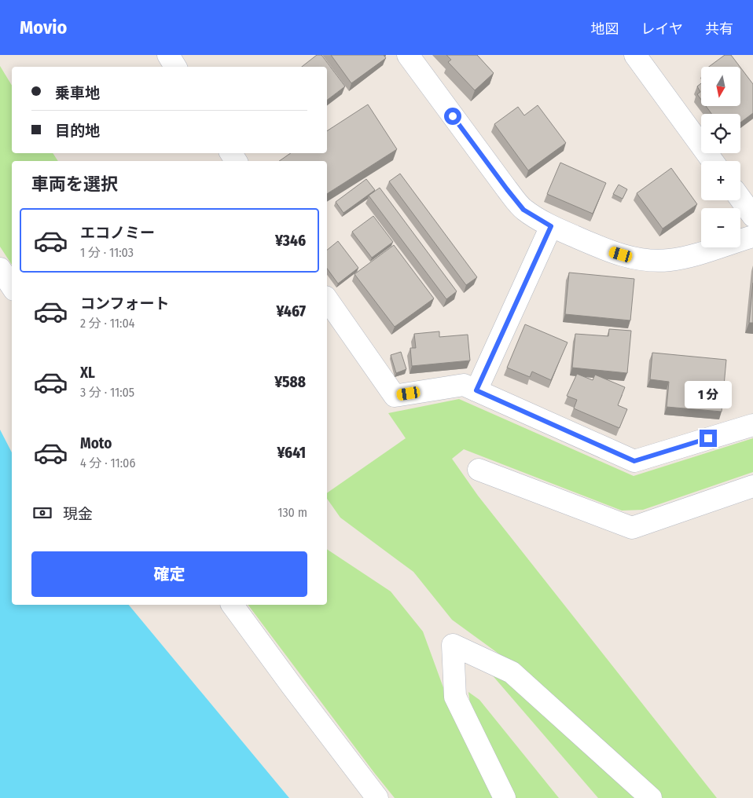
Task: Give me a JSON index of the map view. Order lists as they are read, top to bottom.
{
  "north": "bottom",
  "page": {
    "header": "Movio",
    "nav": ["地図", "レイヤ", "共有"],
    "map_buttons": ["+", "−"],
    "banner": ["乗車地", "目的地"],
    "heading": "車両を選択",
    "list": [
      {
        "name": "エコノミー",
        "note": "1 分 · 11:03",
        "value": "¥346"
      },
      {
        "name": "コンフォート",
        "note": "2 分 · 11:04",
        "value": "¥467"
      },
      {
        "name": "XL",
        "note": "3 分 · 11:05",
        "value": "¥588"
      },
      {
        "name": "Moto",
        "note": "4 分 · 11:06",
        "value": "¥641"
      }
    ],
    "bubble": "1 分",
    "pay": ["現金", "130 m"],
    "buttons": "確定"
  }
}
